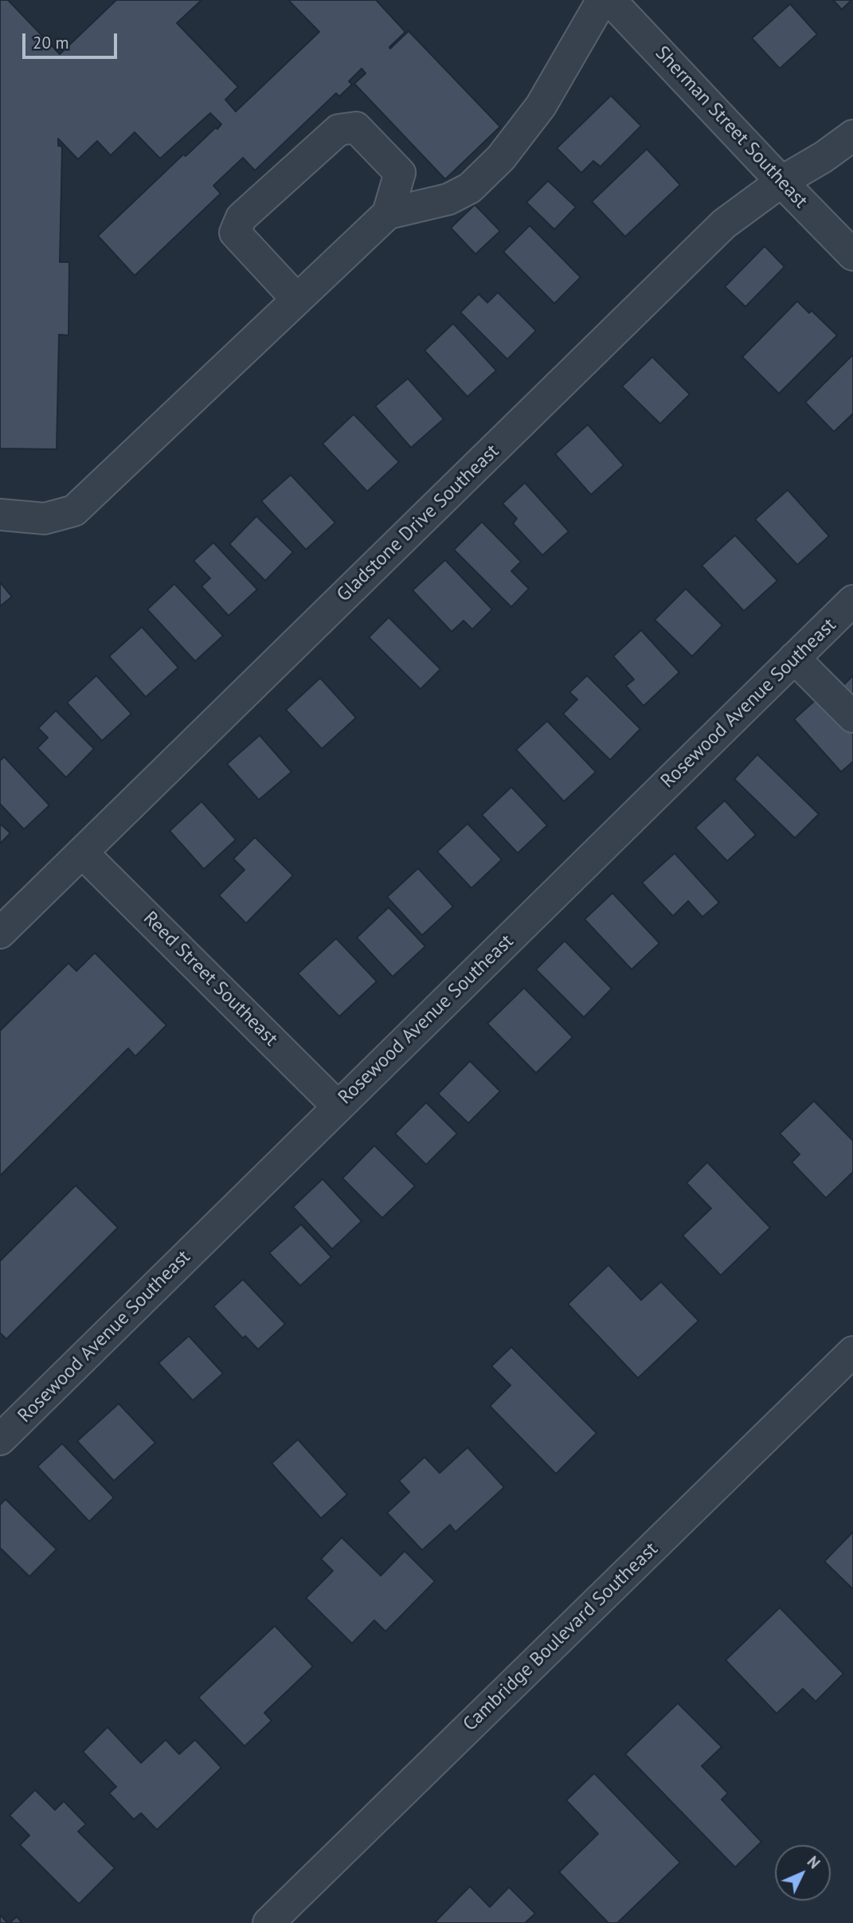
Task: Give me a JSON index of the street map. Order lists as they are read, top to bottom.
{
  "streets": {
    "street": [
      "Sherman Street Southeast",
      "Gladstone Drive Southeast",
      "Rosewood Avenue Southeast",
      "Reed Street Southeast",
      "Cambridge Boulevard Southeast"
    ]
  },
  "crossings": [
    ["Sherman Street Southeast", "Gladstone Drive Southeast"],
    ["Gladstone Drive Southeast", "Reed Street Southeast"],
    ["Rosewood Avenue Southeast", "Reed Street Southeast"]
  ],
  "scale_bar": "20 m",
  "north": "top right"
}
